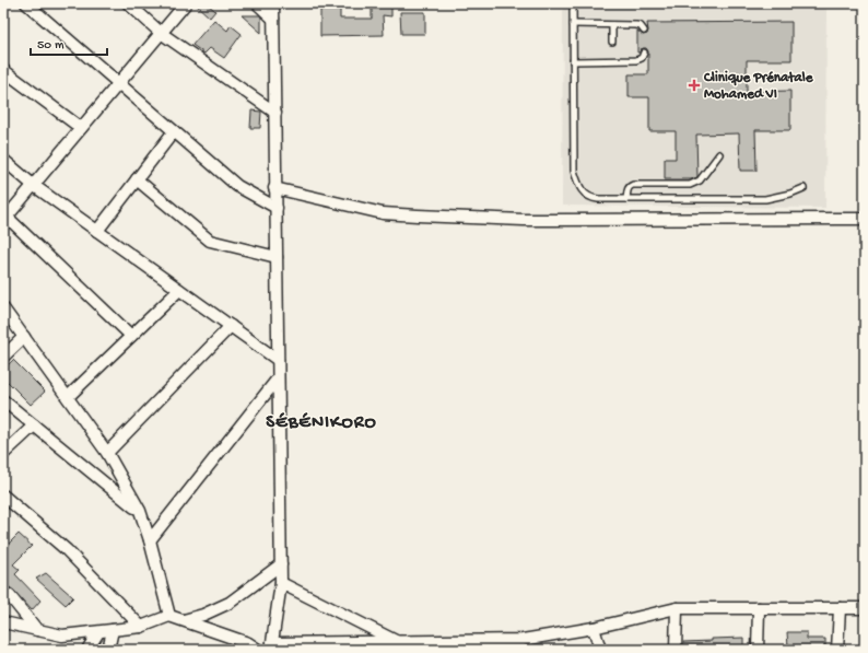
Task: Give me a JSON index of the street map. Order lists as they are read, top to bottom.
{
  "districts": ["SÉBÉNIKORO"],
  "places": {
    "health": ["Clinique Prénatale Mohamed VI"]
  },
  "scale_bar": "50 m"
}
